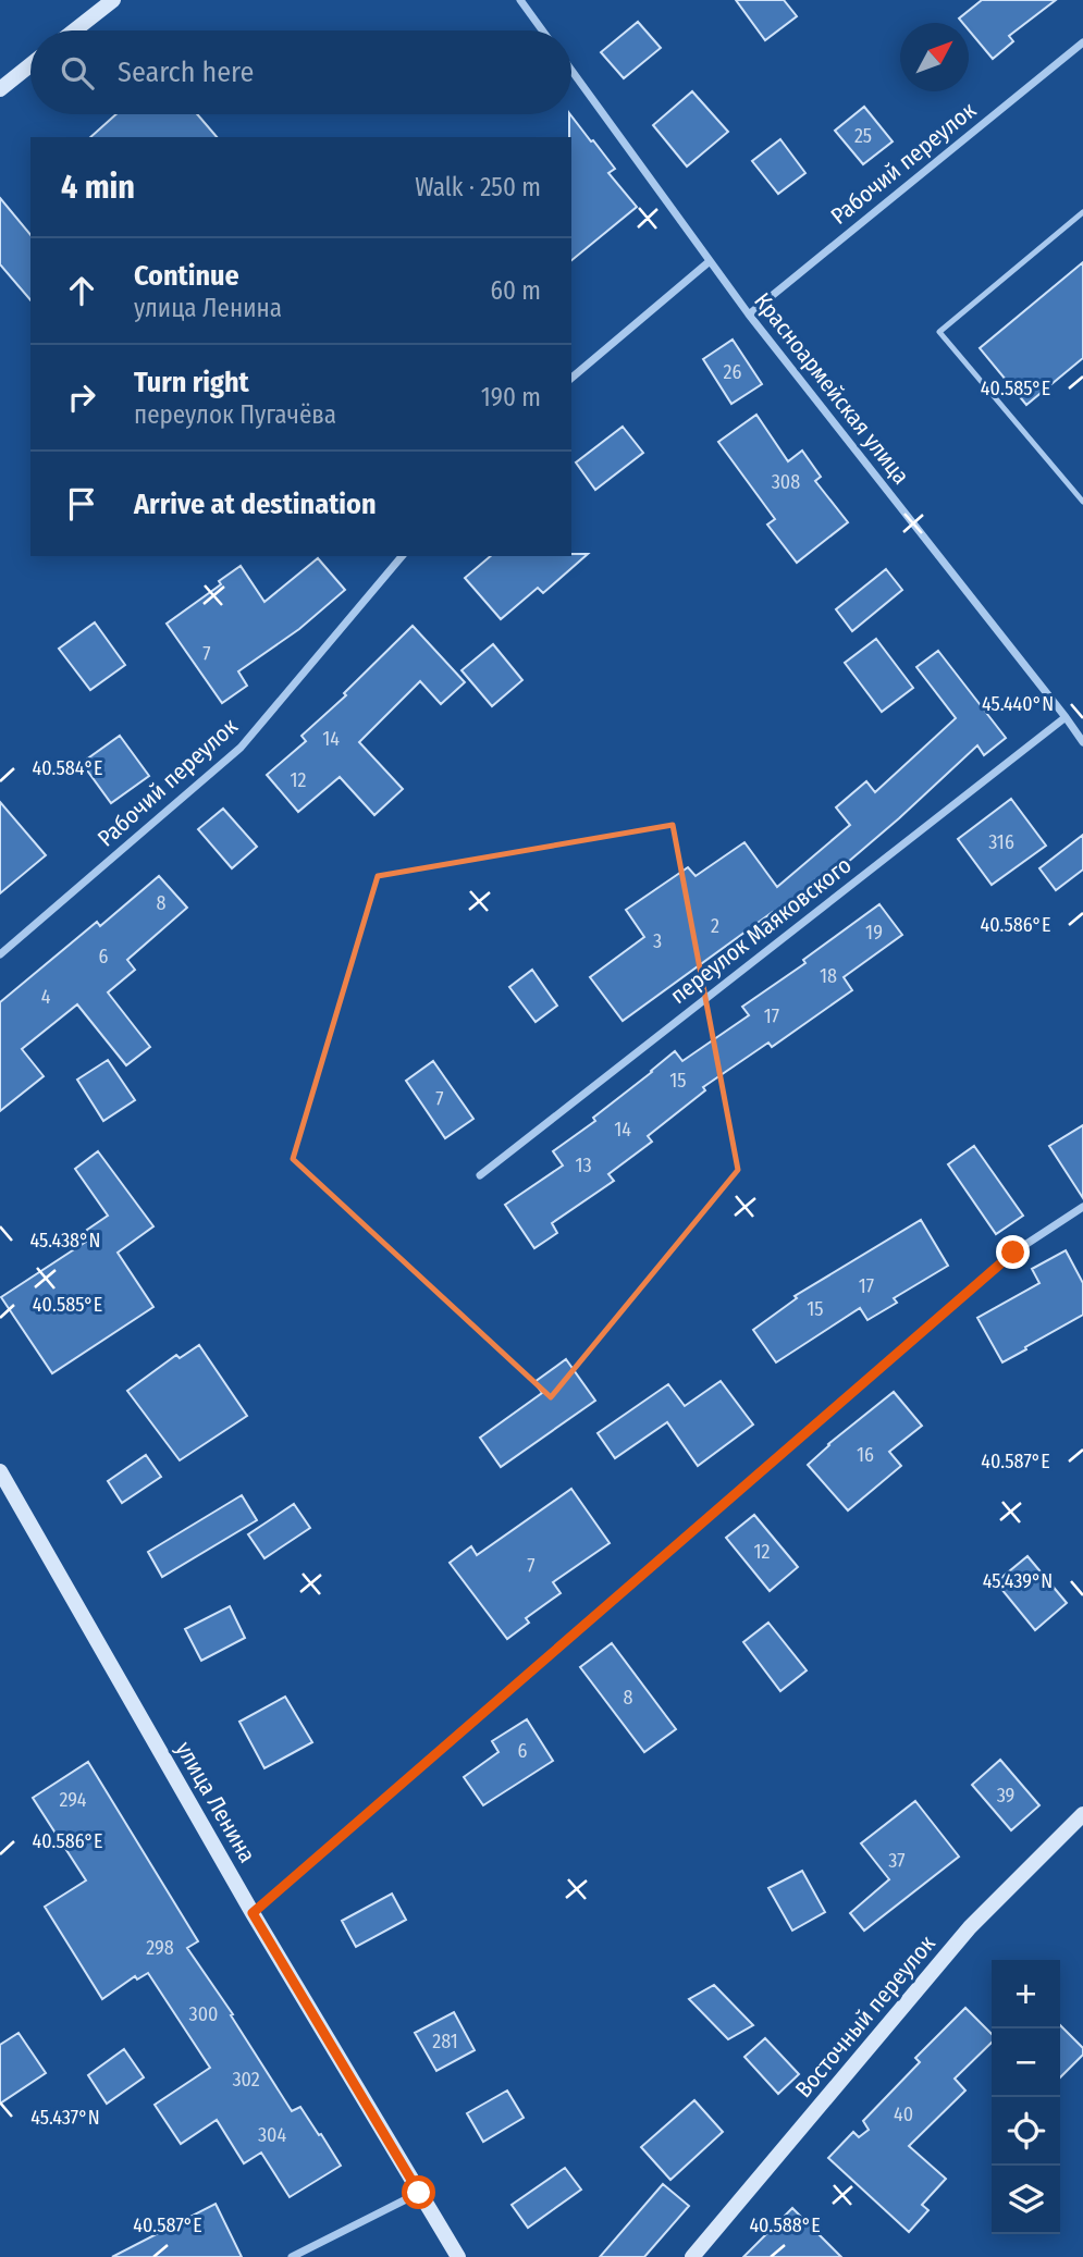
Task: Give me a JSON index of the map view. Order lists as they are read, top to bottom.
{
  "streets": {
    "main road": ["улица Ленина", "Восточный переулок"],
    "street": ["Рабочий переулок", "Красноармейская улица", "переулок Маяковского"]
  },
  "crossings": [
    ["Рабочий переулок", "Красноармейская улица"],
    ["Красноармейская улица", "переулок Маяковского"]
  ],
  "house_numbers": [
    "25",
    "26",
    "308",
    "7",
    "14",
    "12",
    "316",
    "8",
    "2",
    "19",
    "3",
    "6",
    "18",
    "4",
    "17",
    "15",
    "7",
    "14",
    "13",
    "17",
    "15",
    "16",
    "12",
    "7",
    "8",
    "6",
    "39",
    "294",
    "37",
    "298",
    "300",
    "281",
    "302",
    "40",
    "304"
  ],
  "north": "top right",
  "page": {
    "search": "Search here",
    "heading": ["4 min", "Walk · 250 m"],
    "list": [
      ["Continue", "улица Ленина", "60 m"],
      ["Turn right", "переулок Пугачёва", "190 m"],
      "Arrive at destination"
    ],
    "map_buttons": ["+", "−"]
  },
  "coordinates": [
    "40.585°E",
    "45.440°N",
    "40.584°E",
    "40.586°E",
    "45.438°N",
    "40.587°E",
    "45.439°N",
    "45.437°N",
    "40.588°E"
  ]
}
